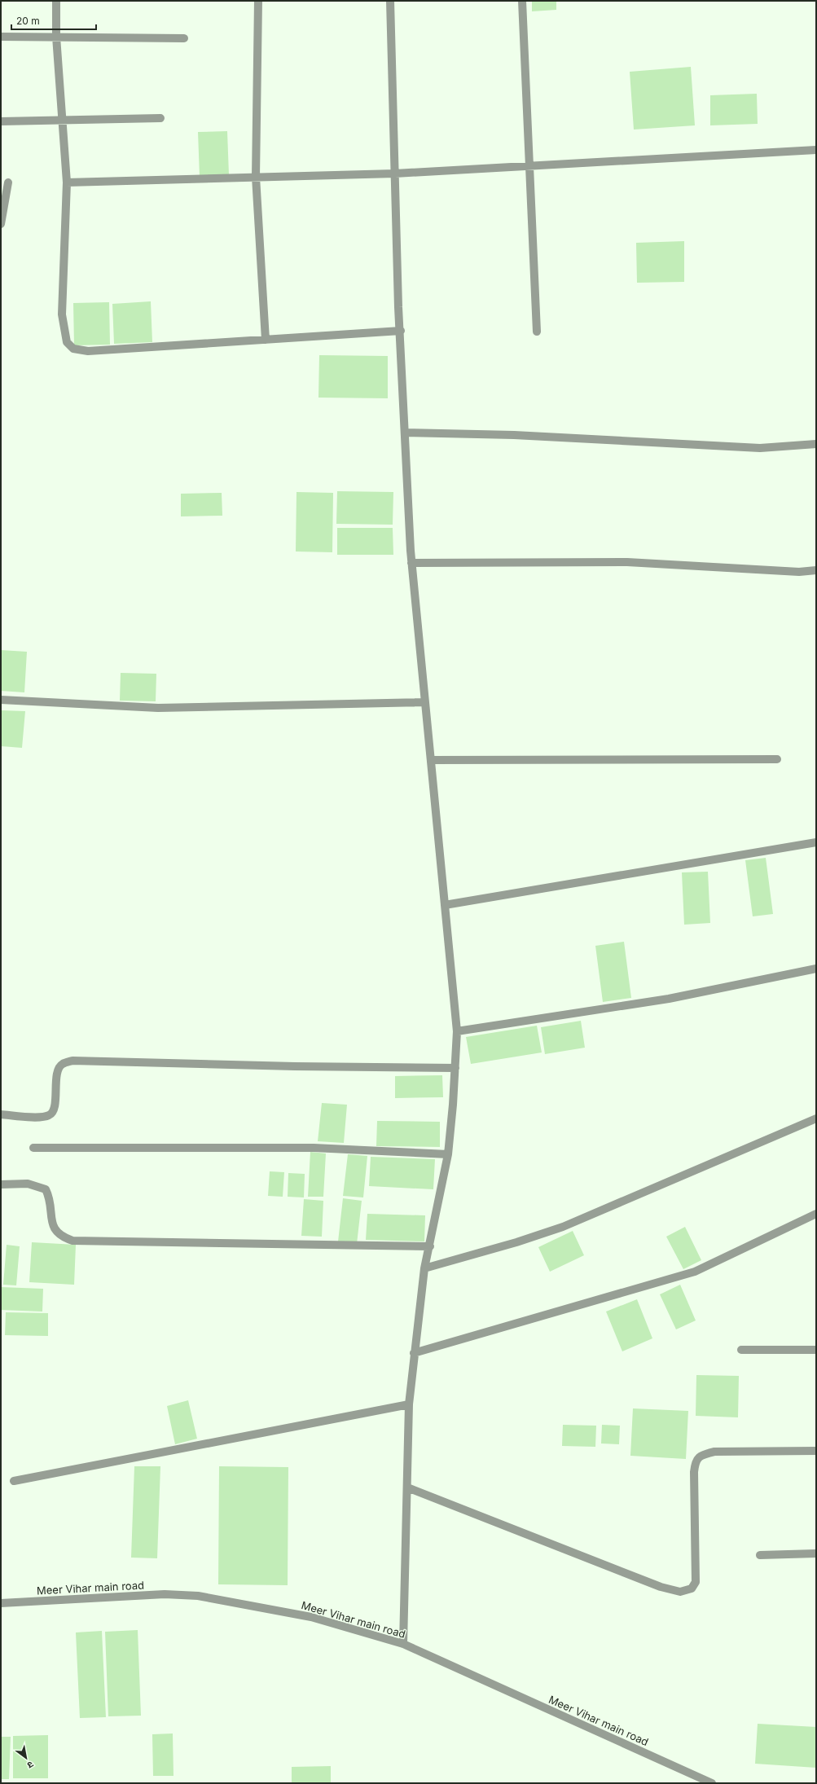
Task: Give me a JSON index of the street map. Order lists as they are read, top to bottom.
{
  "streets": {
    "street": ["Meer Vihar main road"]
  },
  "scale_bar": "20 m",
  "north": "bottom right"
}
